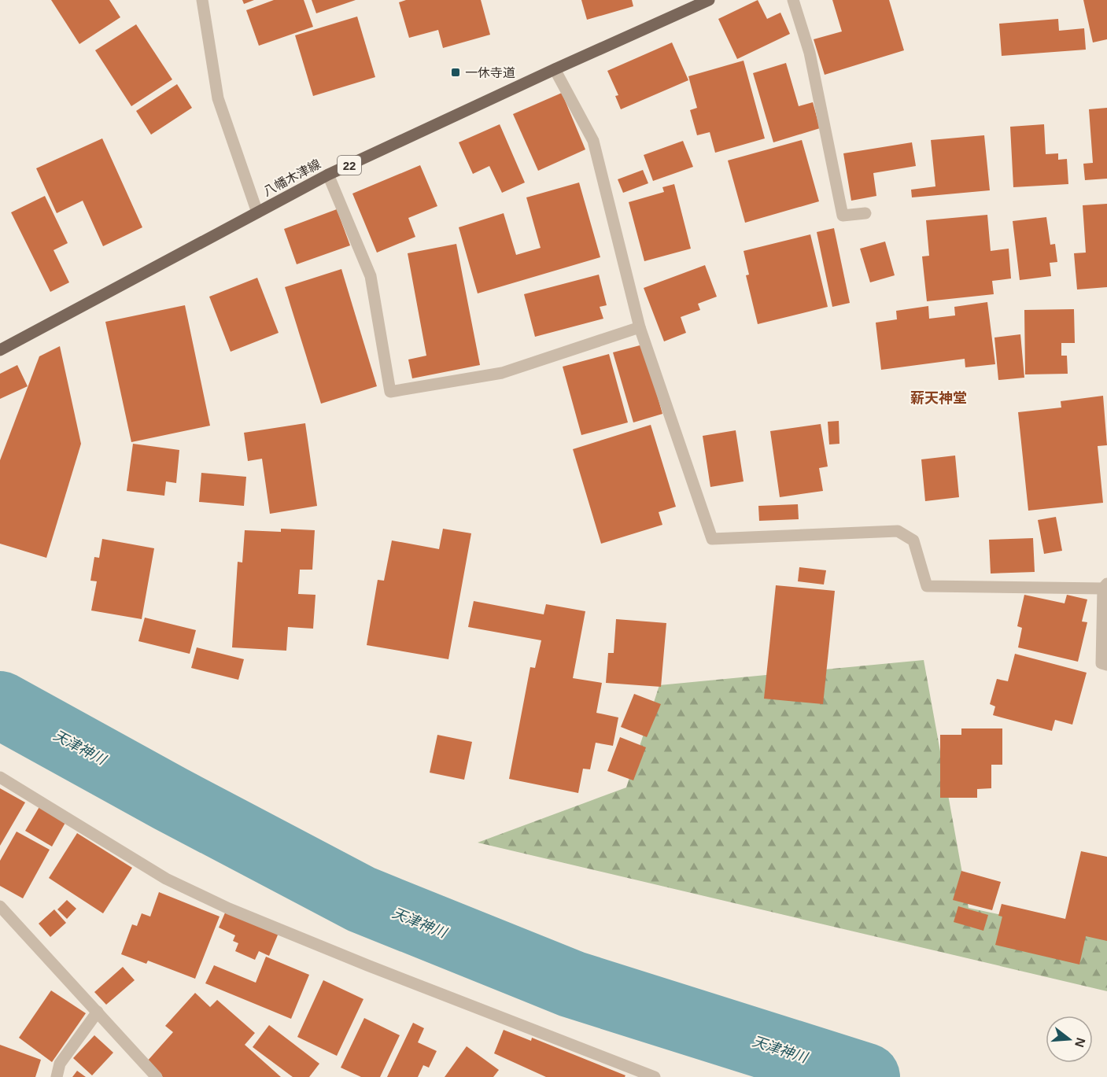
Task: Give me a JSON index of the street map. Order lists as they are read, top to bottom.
{
  "streets": {
    "main road": ["22", "八幡木津線"]
  },
  "districts": ["薪天神堂"],
  "water": ["天津神川"],
  "places": {
    "transit": ["一休寺道"]
  },
  "north": "right"
}
